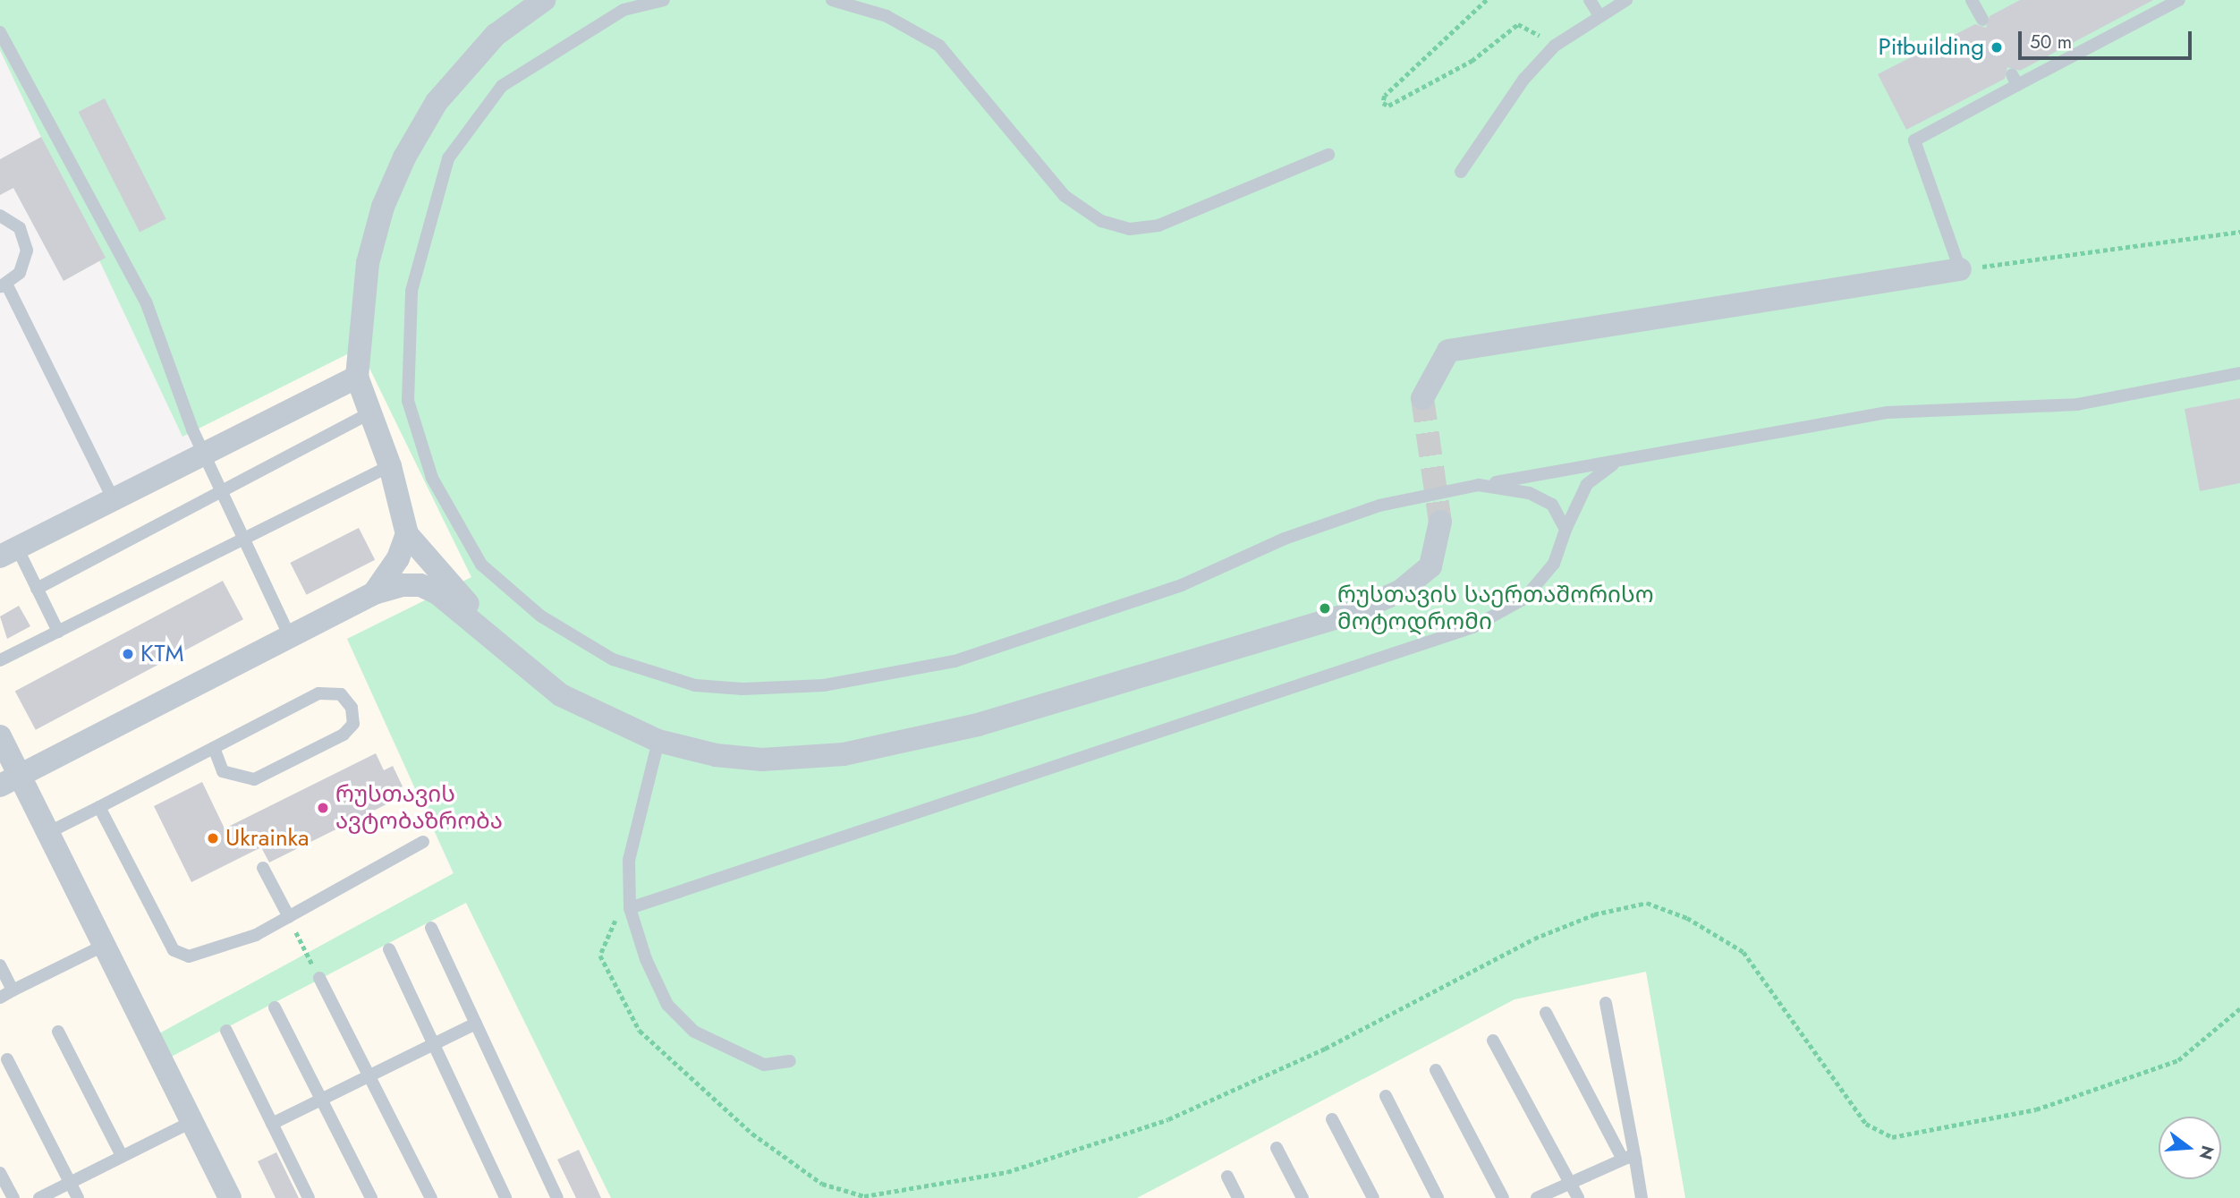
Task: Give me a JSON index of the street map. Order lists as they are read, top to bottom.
{
  "places": [
    "Pitbuilding",
    "რუსთავის საერთაშორისო მოტოდრომი",
    "KTM",
    "რუსთავის ავტობაზრობა",
    "Ukrainka"
  ],
  "scale_bar": "50 m",
  "north": "right"
}
